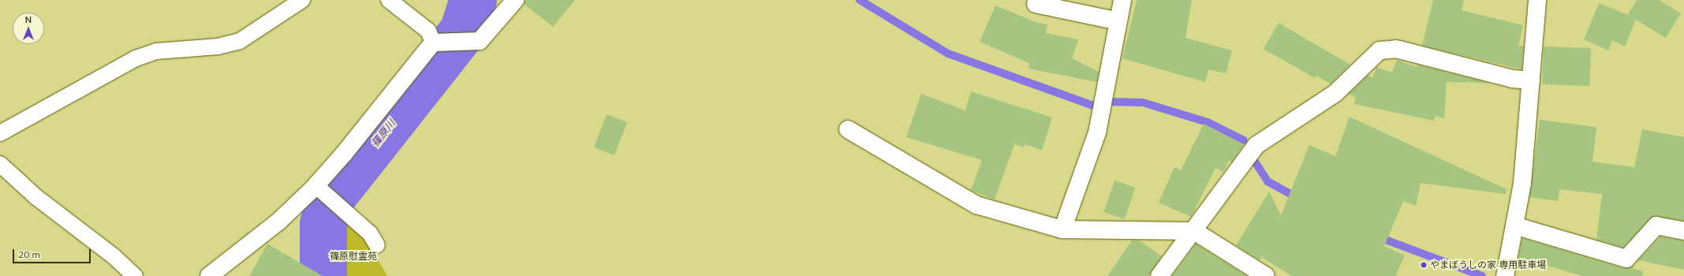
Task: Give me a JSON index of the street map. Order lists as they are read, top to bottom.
{
  "water": ["篠原川"],
  "parks": ["篠原慰霊苑"],
  "places": ["やまぼうしの家 専用駐車場"],
  "scale_bar": "20 m",
  "north": "top"
}
